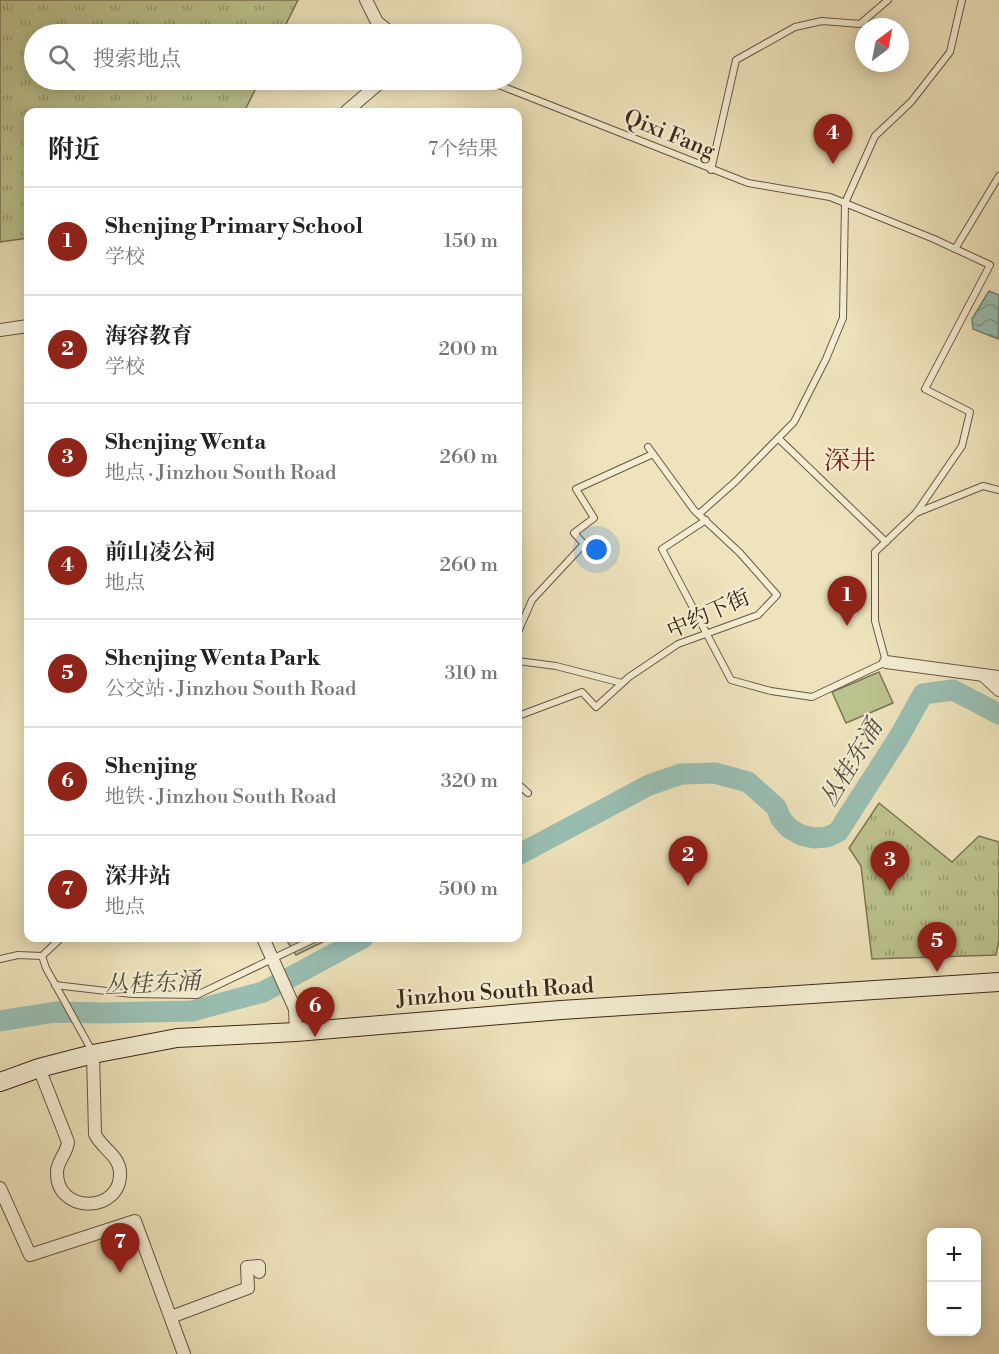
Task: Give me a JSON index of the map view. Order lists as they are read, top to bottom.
{
  "streets": {
    "main road": ["Jinzhou South Road"],
    "lane": ["Qixi Fang", "中约下街"]
  },
  "districts": ["深井"],
  "water": ["丛桂东涌"],
  "north": "top right",
  "page": {
    "search": "搜索地点",
    "heading": ["附近", "7个结果"],
    "pins": [
      "4",
      "1",
      "2",
      "3",
      "5",
      "6",
      "7"
    ],
    "list": [
      {
        "mark": "1",
        "name": "Shenjing Primary School",
        "note": "学校",
        "value": "150 m"
      },
      {
        "mark": "2",
        "name": "海容教育",
        "note": "学校",
        "value": "200 m"
      },
      {
        "mark": "3",
        "name": "Shenjing Wenta",
        "note": "地点 · Jinzhou South Road",
        "value": "260 m"
      },
      {
        "mark": "4",
        "name": "前山凌公祠",
        "note": "地点",
        "value": "260 m"
      },
      {
        "mark": "5",
        "name": "Shenjing Wenta Park",
        "note": "公交站 · Jinzhou South Road",
        "value": "310 m"
      },
      {
        "mark": "6",
        "name": "Shenjing",
        "note": "地铁 · Jinzhou South Road",
        "value": "320 m"
      },
      {
        "mark": "7",
        "name": "深井站",
        "note": "地点",
        "value": "500 m"
      }
    ],
    "map_buttons": ["+", "−"]
  }
}
